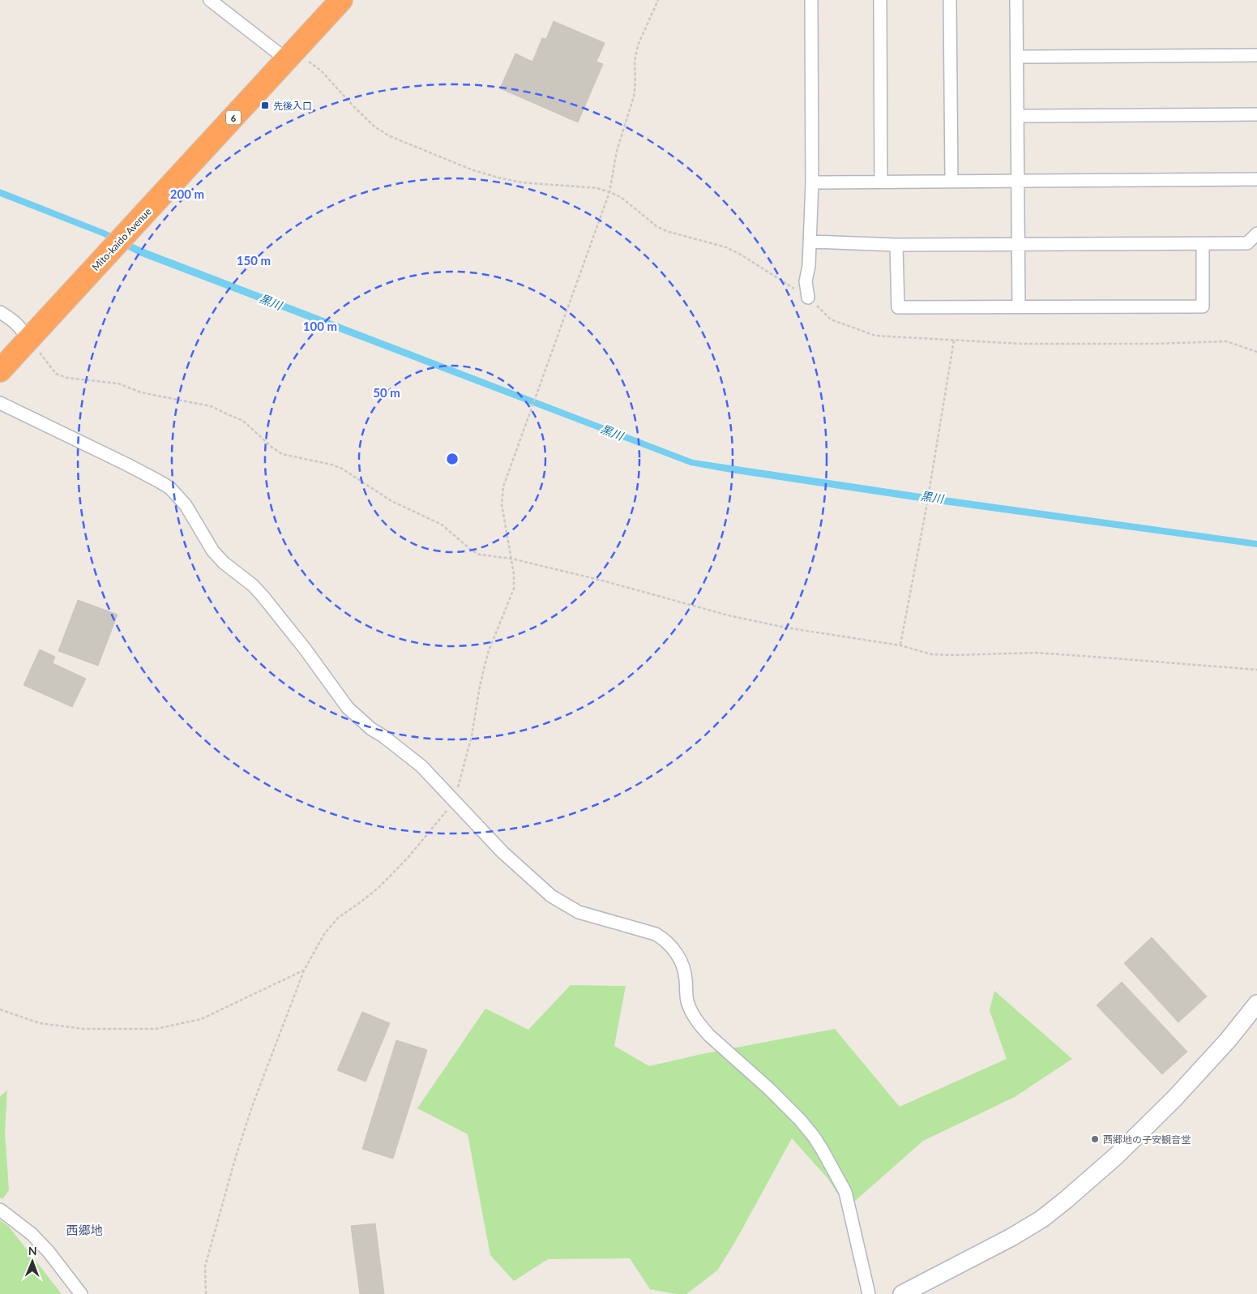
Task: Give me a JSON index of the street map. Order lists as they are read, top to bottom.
{
  "streets": {
    "highway": ["6", "Mito-kaido Avenue"]
  },
  "districts": ["西郷地"],
  "water": ["黒川"],
  "places": {
    "transit": ["先後入口"],
    "other": ["西郷地の子安観音堂"]
  },
  "north": "top",
  "rings": [
    "200 m",
    "150 m",
    "100 m",
    "50 m"
  ]
}
